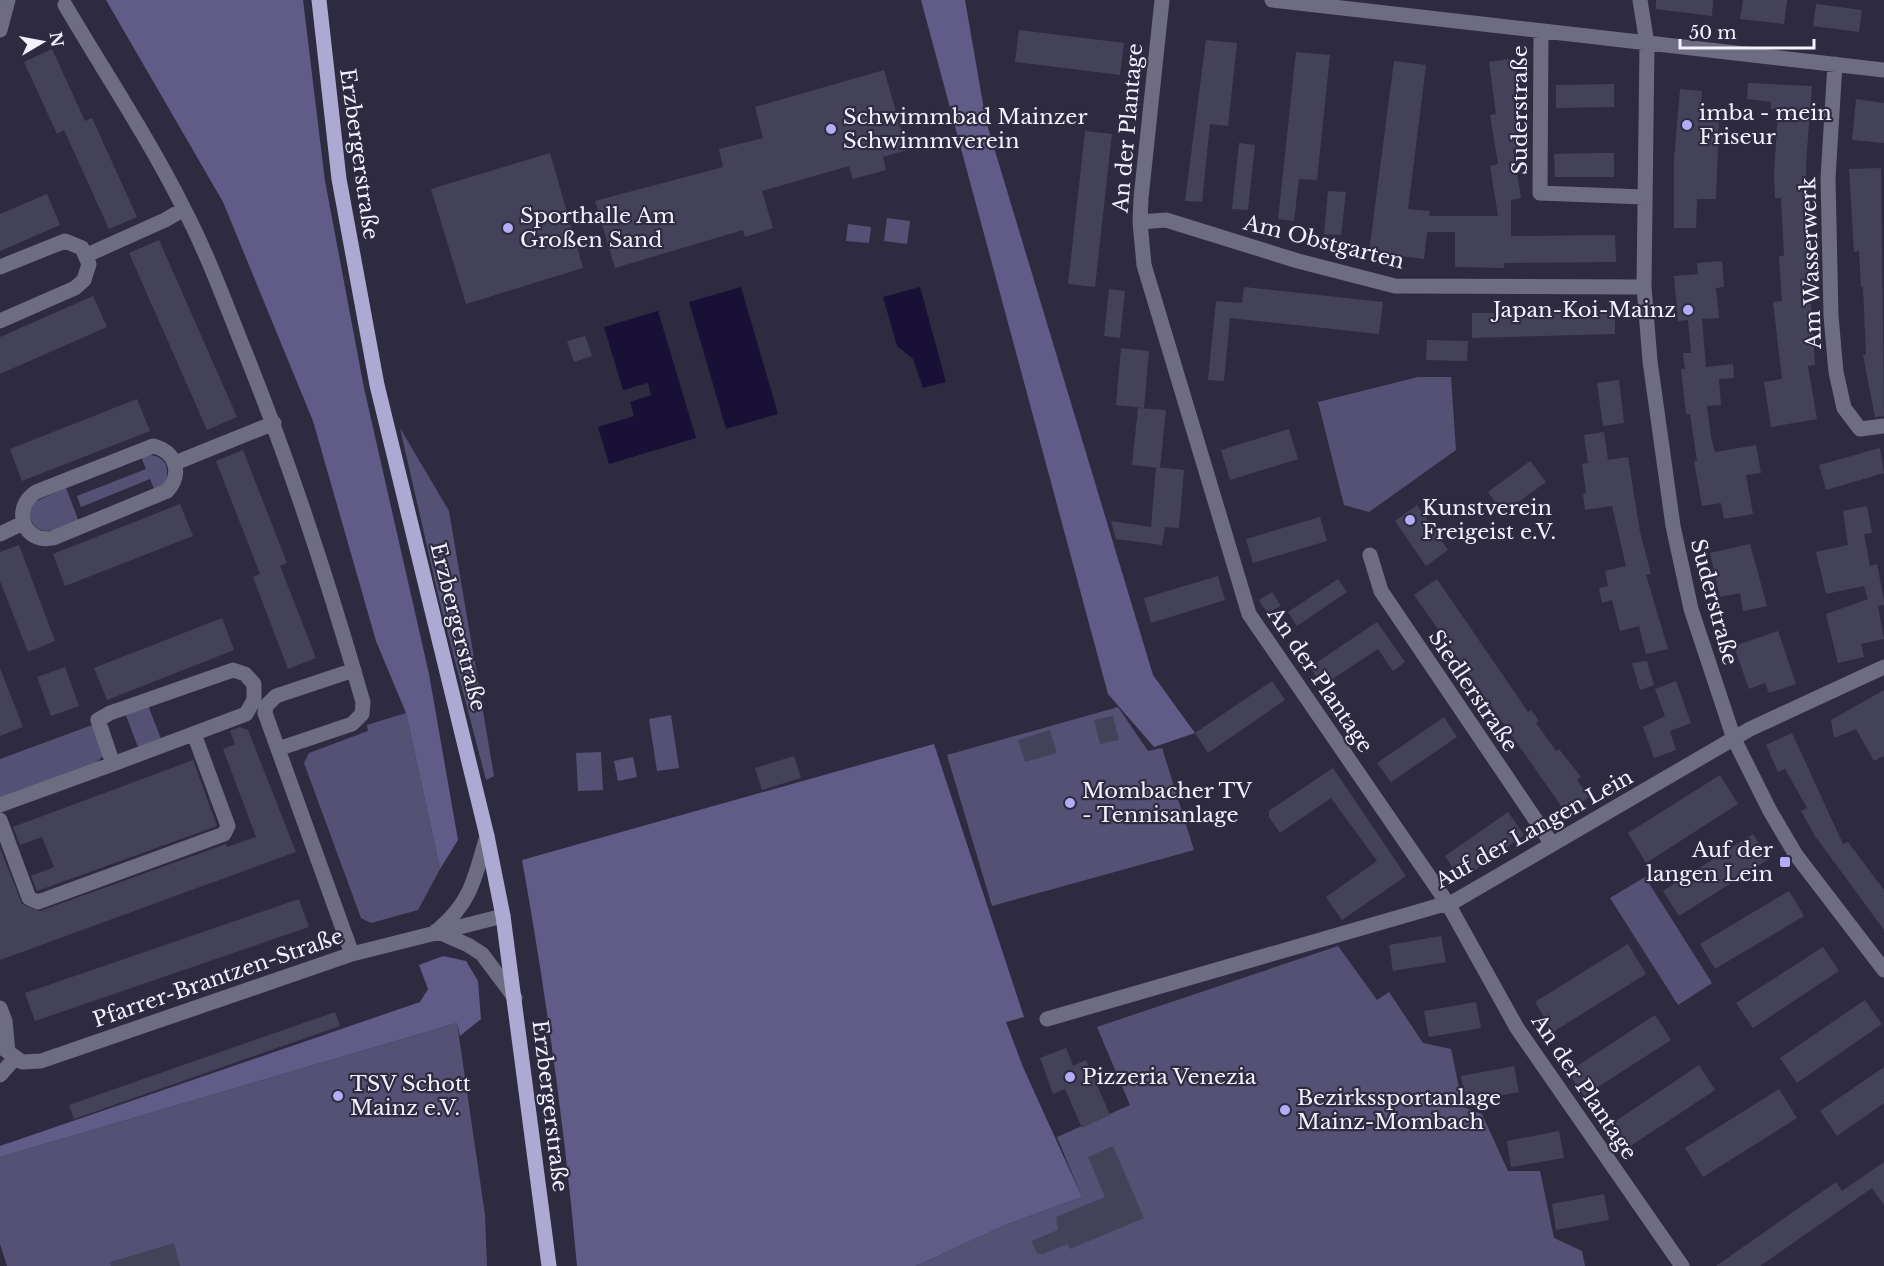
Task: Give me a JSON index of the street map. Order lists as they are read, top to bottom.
{
  "streets": {
    "main road": ["Erzbergerstraße"],
    "street": [
      "Suderstraße",
      "An der Plantage",
      "Am Obstgarten",
      "Am Wasserwerk",
      "Siedlerstraße",
      "Auf der Langen Lein",
      "Pfarrer-Brantzen-Straße"
    ]
  },
  "crossings": [
    ["Suderstraße", "Am Obstgarten"],
    ["Suderstraße", "Auf der Langen Lein"],
    ["An der Plantage", "Am Obstgarten"],
    ["An der Plantage", "Auf der Langen Lein"],
    ["Erzbergerstraße", "Pfarrer-Brantzen-Straße"],
    ["Siedlerstraße", "Auf der Langen Lein"]
  ],
  "places": {
    "other": [
      "imba - mein Friseur",
      "Schwimmbad Mainzer Schwimmverein",
      "Sporthalle Am Großen Sand",
      "Japan-Koi-Mainz",
      "Kunstverein Freigeist e.V.",
      "Mombacher TV - Tennisanlage",
      "Pizzeria Venezia",
      "TSV Schott Mainz e.V.",
      "Bezirkssportanlage Mainz-Mombach"
    ],
    "transit": ["Auf der langen Lein"]
  },
  "scale_bar": "50 m",
  "north": "right"
}
